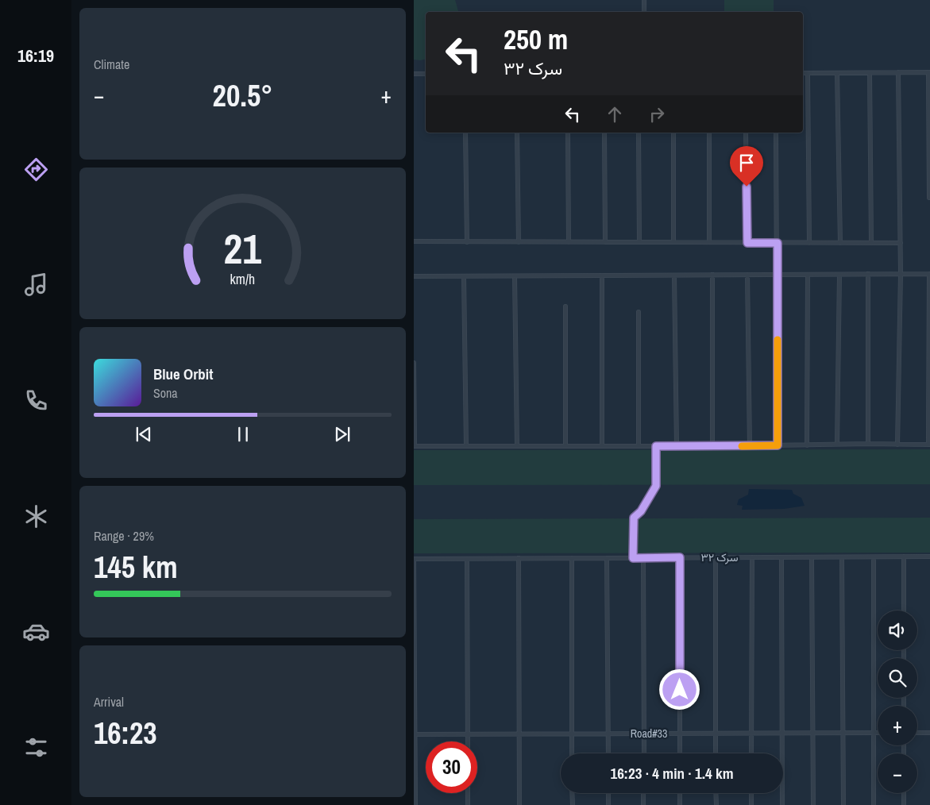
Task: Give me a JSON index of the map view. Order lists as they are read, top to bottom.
{
  "streets": {
    "street": ["سرک ۳۲", "Road#33"]
  },
  "page": {
    "tabs": "16:19",
    "tile": [
      "Climate",
      ["Range · 29%", "145 km"],
      ["Arrival", "16:23"]
    ],
    "turn": ["250 m", "سرک ۳۲"],
    "heat": ["−", "20.5°", "+"],
    "song": ["Blue Orbit", "Sona"],
    "map_buttons": ["+", "−"],
    "limit": "30",
    "trip": "16:23 · 4 min · 1.4 km",
    "gauge": ["21", "km/h"]
  }
}
